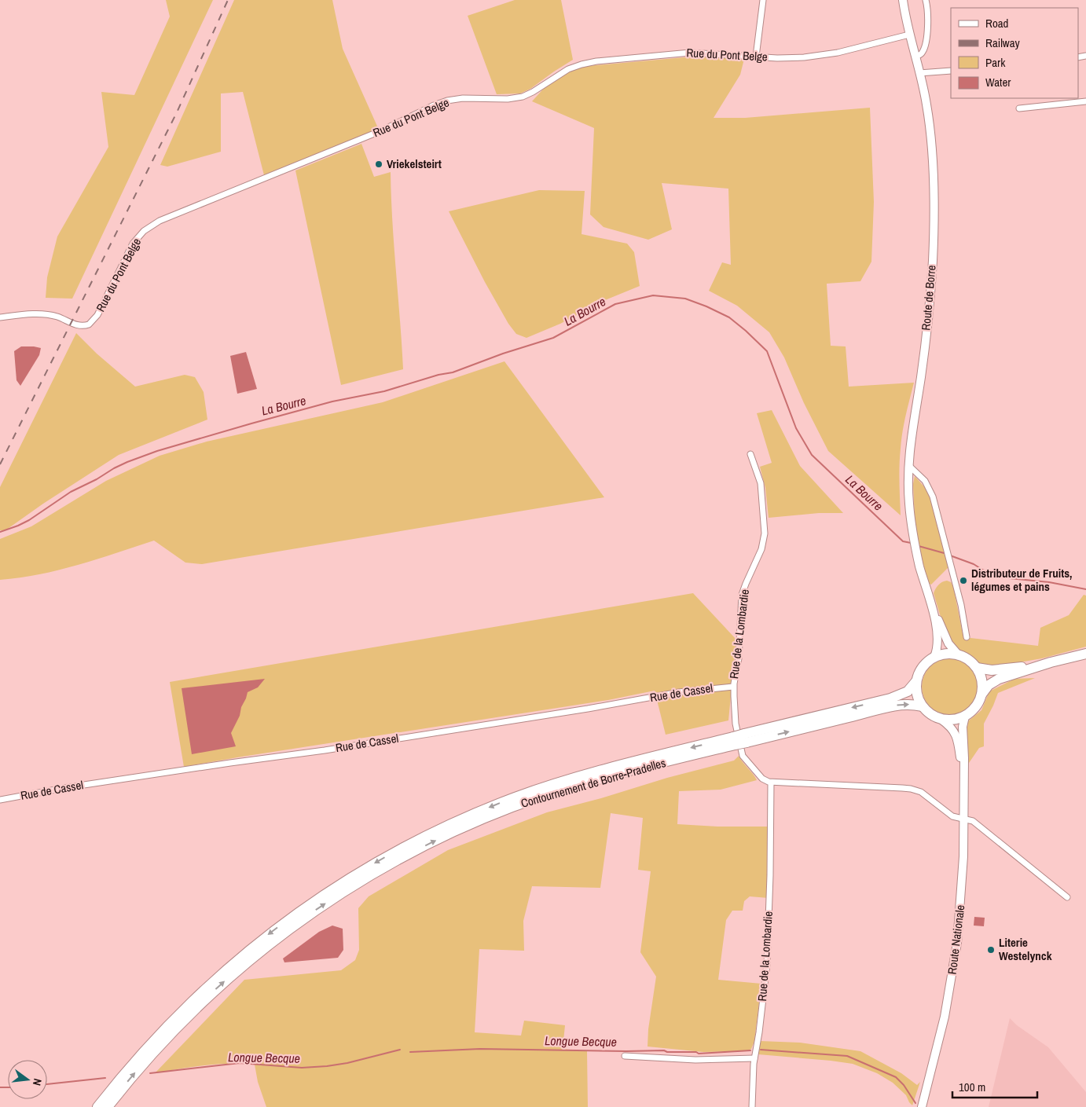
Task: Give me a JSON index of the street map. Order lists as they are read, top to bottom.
{
  "streets": {
    "highway": ["Contournement de Borre-Pradelles"],
    "main road": ["Route de Borre", "Route Nationale"],
    "street": ["Rue du Pont Belge", "Rue de la Lombardie", "Rue de Cassel"]
  },
  "crossings": [
    ["Rue du Pont Belge", "Route de Borre"],
    ["Rue de la Lombardie", "Rue de Cassel"]
  ],
  "water": ["La Bourre", "Longue Becque"],
  "places": ["Vriekelsteirt", "Distributeur de Fruits, légumes et pains", "Literie Westelynck"],
  "legend": [
    "Road",
    "Railway",
    "Park",
    "Water"
  ],
  "scale_bar": "100 m",
  "north": "right"
}
